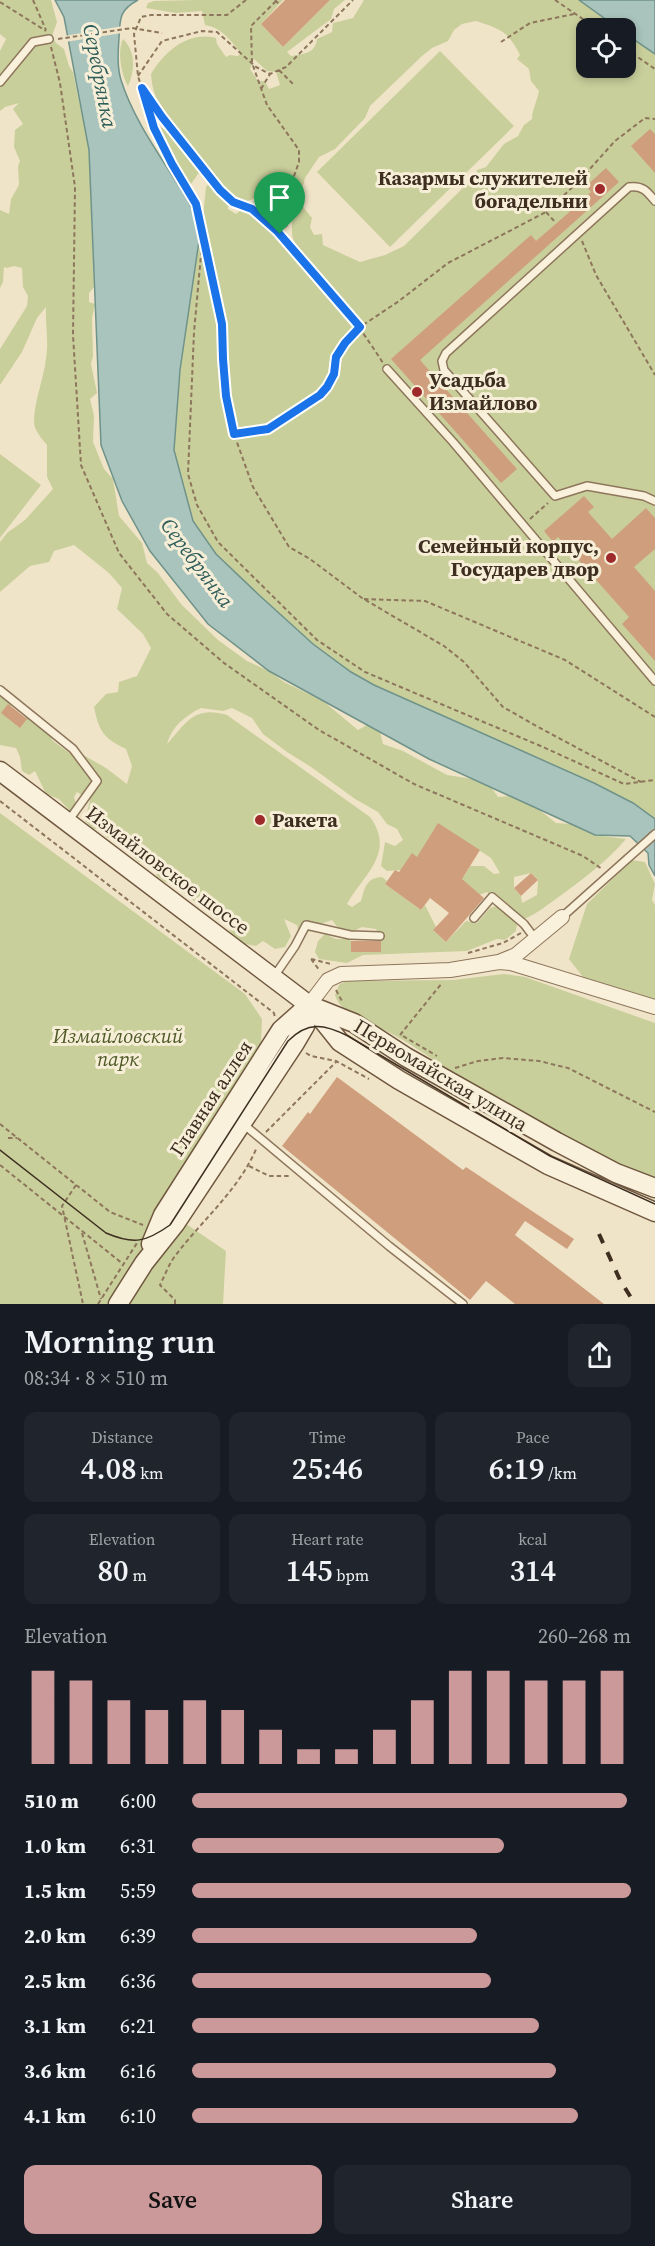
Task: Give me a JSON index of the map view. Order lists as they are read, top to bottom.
{
  "streets": {
    "main road": ["Измайловское шоссе", "Первомайская улица", "Главная аллея"]
  },
  "crossings": [
    ["Измайловское шоссе", "Первомайская улица"],
    ["Измайловское шоссе", "Главная аллея"],
    ["Первомайская улица", "Главная аллея"]
  ],
  "water": ["Серебрянка"],
  "parks": ["Измайловский парк"],
  "places": [
    "Казармы служителей богадельни",
    "Усадьба Измайлово",
    "Семейный корпус, Государев двор",
    "Ракета"
  ],
  "page": {
    "heading": ["Morning run", "08:34 · 8 × 510 m"],
    "stats": [
      ["Distance", "4.08 km"],
      ["Time", "25:46"],
      ["Pace", "6:19 /km"],
      ["Elevation", "80 m"],
      ["Heart rate", "145 bpm"],
      ["kcal", "314"]
    ],
    "chart": ["Elevation", "260–268 m"],
    "list": [
      {
        "name": "510 m",
        "note": "6:00"
      },
      {
        "name": "1.0 km",
        "note": "6:31"
      },
      {
        "name": "1.5 km",
        "note": "5:59"
      },
      {
        "name": "2.0 km",
        "note": "6:39"
      },
      {
        "name": "2.5 km",
        "note": "6:36"
      },
      {
        "name": "3.1 km",
        "note": "6:21"
      },
      {
        "name": "3.6 km",
        "note": "6:16"
      },
      {
        "name": "4.1 km",
        "note": "6:10"
      }
    ],
    "buttons": ["Save", "Share"]
  }
}
